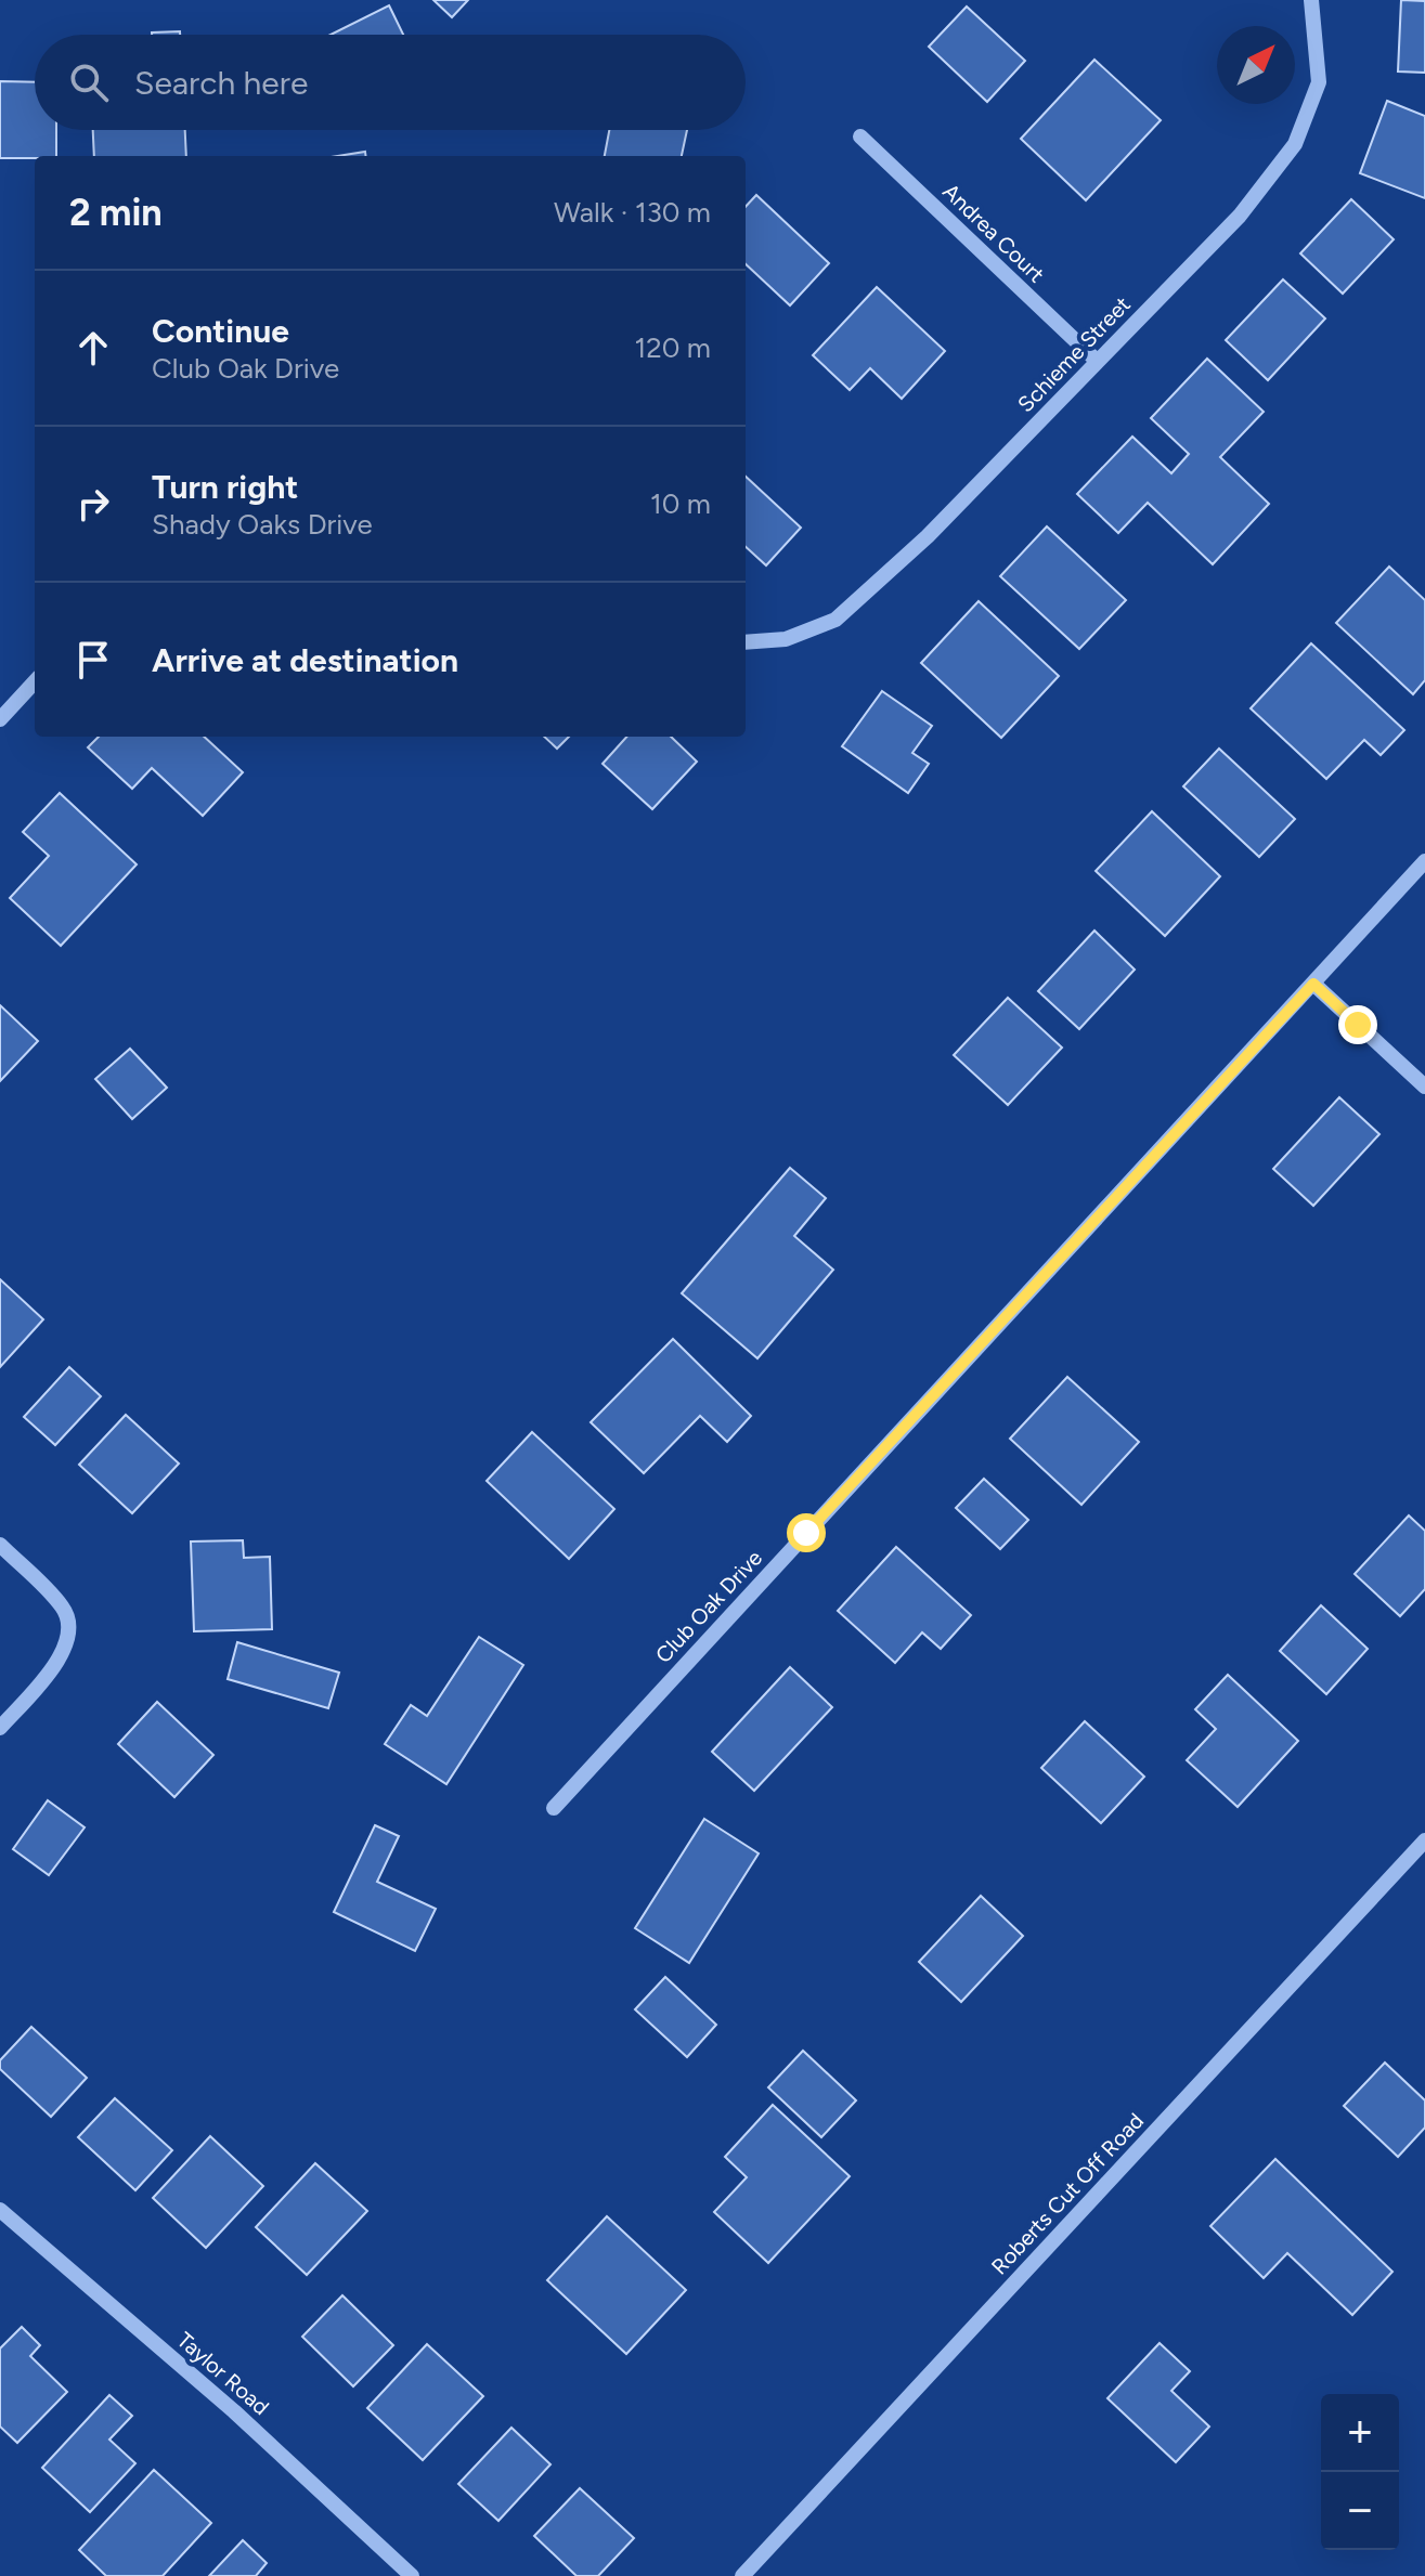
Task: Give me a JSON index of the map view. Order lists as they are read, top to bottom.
{
  "streets": {
    "street": [
      "Andrea Court",
      "Schieme Street",
      "Club Oak Drive",
      "Roberts Cut Off Road",
      "Taylor Road"
    ]
  },
  "crossings": [
    ["Andrea Court", "Schieme Street"]
  ],
  "north": "top right",
  "page": {
    "search": "Search here",
    "heading": ["2 min", "Walk · 130 m"],
    "list": [
      ["Continue", "Club Oak Drive", "120 m"],
      ["Turn right", "Shady Oaks Drive", "10 m"],
      "Arrive at destination"
    ],
    "map_buttons": ["+", "−"]
  }
}
